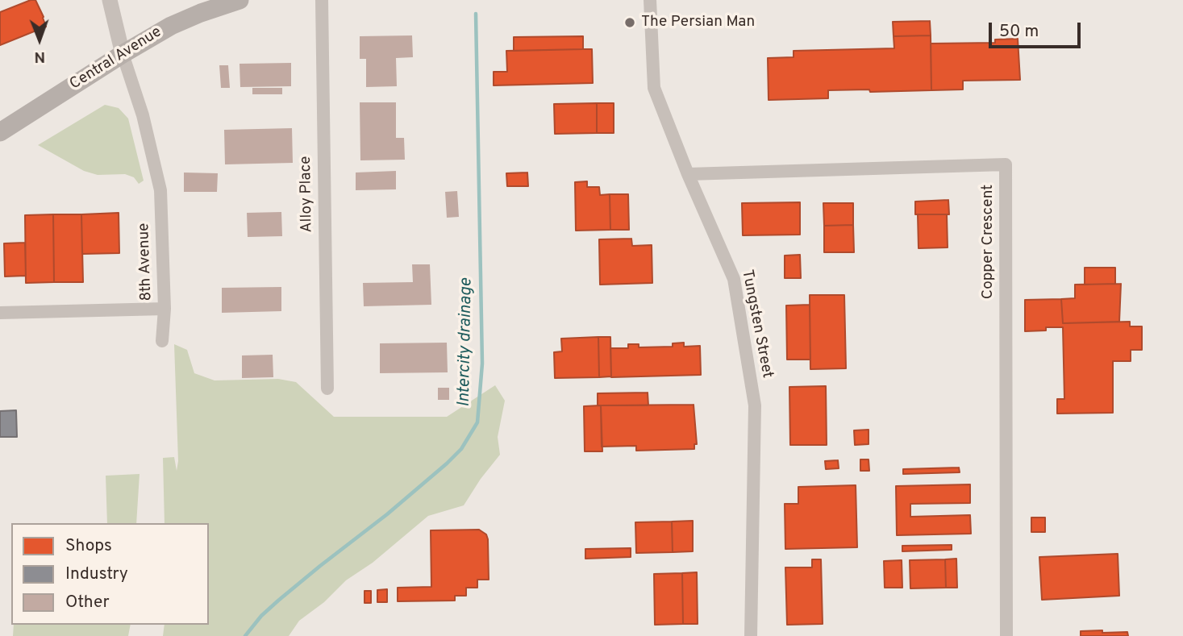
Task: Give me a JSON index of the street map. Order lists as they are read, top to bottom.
{
  "streets": {
    "main road": ["Central Avenue"],
    "street": [
      "Alloy Place",
      "Copper Crescent",
      "8th Avenue",
      "Tungsten Street"
    ]
  },
  "crossings": [
    ["Central Avenue", "8th Avenue"],
    ["Copper Crescent", "Tungsten Street"]
  ],
  "water": ["Intercity drainage"],
  "places": ["The Persian Man"],
  "legend": ["Shops", "Industry", "Other"],
  "scale_bar": "50 m",
  "north": "bottom"
}
